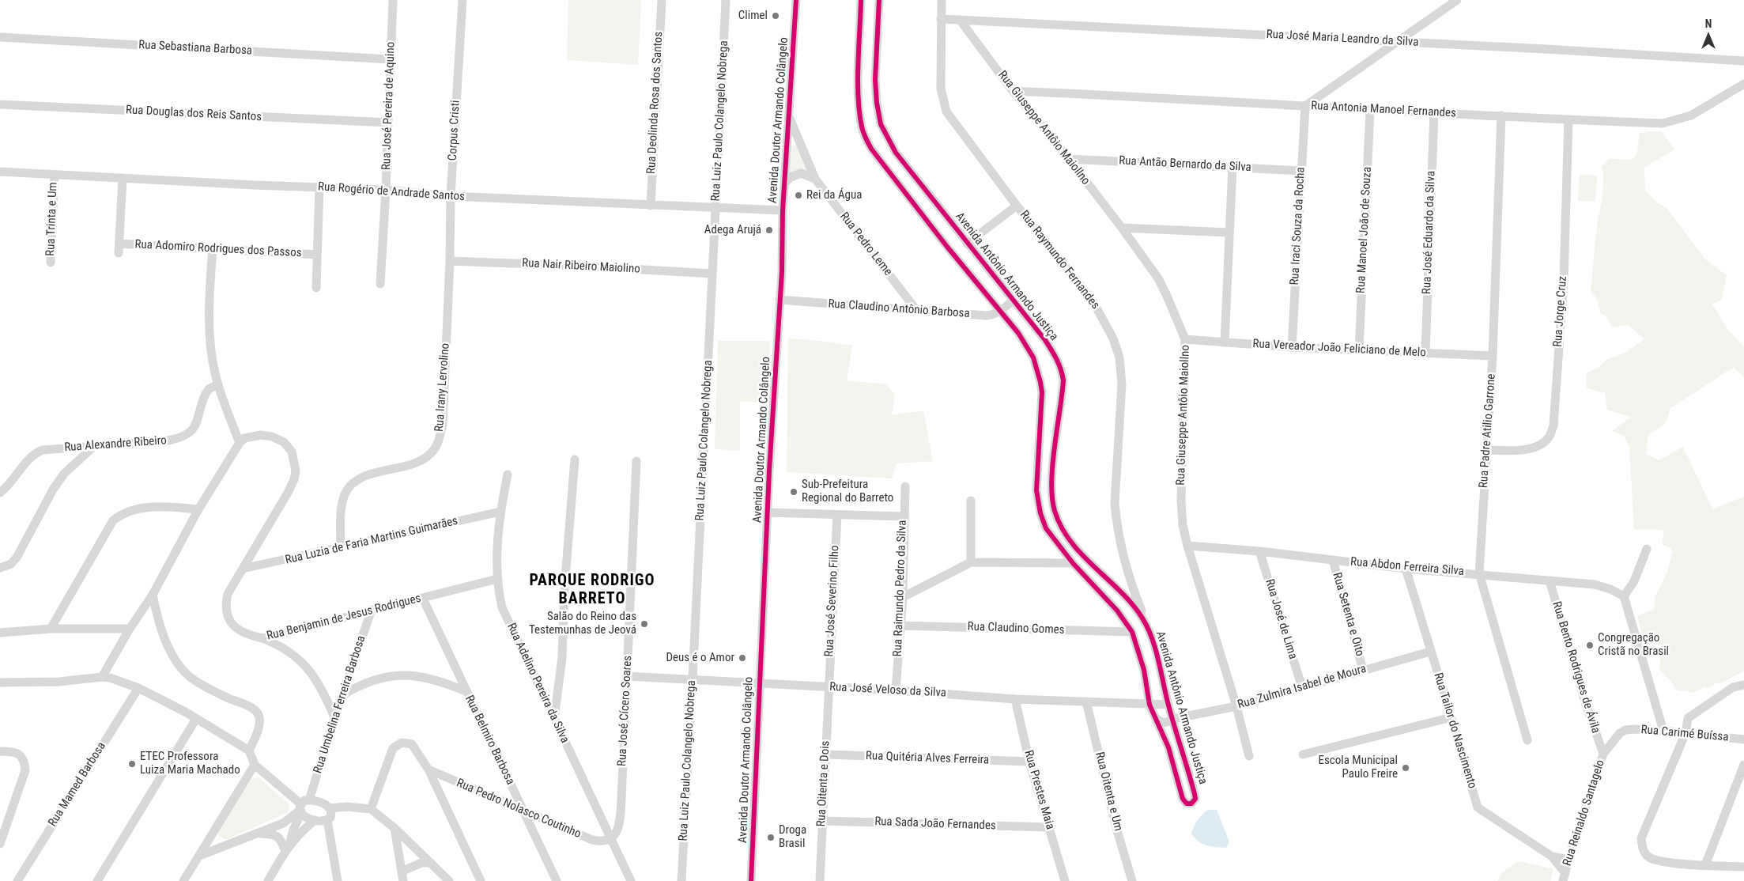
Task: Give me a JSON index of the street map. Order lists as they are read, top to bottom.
{
  "streets": {
    "street": [
      "Rua José Maria Leandro da Silva",
      "Rua Sebastiana Barbosa",
      "Rua Deolinda Rosa dos Santos",
      "Rua José Pereira de Aquino",
      "Rua Antonia Manoel Fernandes",
      "Rua Douglas dos Reis Santos",
      "Avenida Doutor Armando Colângelo",
      "Rua Luiz Paulo Colangelo Nobrega",
      "Rua Giuseppe Antôio Maiollno",
      "Corpus Cristi",
      "Rua Antão Bernardo da Silva",
      "Rua Rogério de Andrade Santos",
      "Rua Trinta e Um",
      "Rua Iraci Souza da Rocha",
      "Rua Manoel João de Souza",
      "Rua José Eduardo da Silva",
      "Rua Pedro Leme",
      "Rua Adomiro Rodrigues dos Passos",
      "Rua Raymundo Fernandes",
      "Rua Nair Ribeiro Maiolino",
      "Avenida Antônio Armando Justiça",
      "Rua Claudino Antônio Barbosa",
      "Rua Jorge Cruz",
      "Rua Vereador João Feliciano de Melo",
      "Rua Irany Lervolino",
      "Rua Padre Atilio Garrone",
      "Rua Alexandre Ribeiro",
      "Rua Luzia de Faria Martins Guimarães",
      "Rua Abdon Ferreira Silva",
      "Rua Raimundo Pedro da Silva",
      "Rua José Severino Filho",
      "Rua Setenta e Oito",
      "Rua Benjamin de Jesus Rodrigues",
      "Rua José de Lima",
      "Rua Claudino Gomes",
      "Rua Bento Rodrigues de Ávila",
      "Rua Adelino Pereira da Silva",
      "Rua Zulmira Isabel de Moura",
      "Rua José Veloso da Silva",
      "Rua Umbelina Ferreira Barbosa",
      "Rua José Cícero Soares",
      "Rua Tailor do Nascimento",
      "Rua Carimé Buíssa",
      "Rua Belmiro Barbosa",
      "Rua Quitéria Alves Ferreira",
      "Rua Oitenta e Dois",
      "Rua Mamed Barbosa",
      "Rua Prestes Maia",
      "Rua Oitenta e Um",
      "Rua Pedro Nolasco Coutinho",
      "Rua Reinaldo Santagelo",
      "Rua Sada João Fernandes"
    ]
  },
  "crossings": [
    ["Rua José Maria Leandro da Silva", "Rua Giuseppe Antôio Maiollno"],
    ["Rua José Maria Leandro da Silva", "Rua Raymundo Fernandes"],
    ["Rua Sebastiana Barbosa", "Rua José Pereira de Aquino"],
    ["Rua Deolinda Rosa dos Santos", "Rua Rogério de Andrade Santos"],
    ["Rua José Pereira de Aquino", "Rua Douglas dos Reis Santos"],
    ["Rua José Pereira de Aquino", "Rua Rogério de Andrade Santos"],
    ["Rua Antonia Manoel Fernandes", "Rua Giuseppe Antôio Maiollno"],
    ["Rua Antonia Manoel Fernandes", "Rua Iraci Souza da Rocha"],
    ["Rua Antonia Manoel Fernandes", "Rua Manoel João de Souza"],
    ["Rua Antonia Manoel Fernandes", "Rua José Eduardo da Silva"],
    ["Rua Antonia Manoel Fernandes", "Rua Jorge Cruz"],
    ["Rua Antonia Manoel Fernandes", "Rua Padre Atilio Garrone"],
    ["Avenida Doutor Armando Colângelo", "Rua Rogério de Andrade Santos"],
    ["Avenida Doutor Armando Colângelo", "Rua Pedro Leme"],
    ["Avenida Doutor Armando Colângelo", "Rua Claudino Antônio Barbosa"],
    ["Avenida Doutor Armando Colângelo", "Rua José Veloso da Silva"],
    ["Rua Luiz Paulo Colangelo Nobrega", "Rua Rogério de Andrade Santos"],
    ["Rua Luiz Paulo Colangelo Nobrega", "Rua Nair Ribeiro Maiolino"],
    ["Rua Luiz Paulo Colangelo Nobrega", "Rua José Veloso da Silva"],
    ["Rua Giuseppe Antôio Maiollno", "Rua Antão Bernardo da Silva"],
    ["Rua Giuseppe Antôio Maiollno", "Rua Vereador João Feliciano de Melo"],
    ["Rua Giuseppe Antôio Maiollno", "Rua Abdon Ferreira Silva"],
    ["Rua Giuseppe Antôio Maiollno", "Rua Zulmira Isabel de Moura"],
    ["Corpus Cristi", "Rua Rogério de Andrade Santos"],
    ["Corpus Cristi", "Rua Nair Ribeiro Maiolino"],
    ["Corpus Cristi", "Rua Irany Lervolino"],
    ["Rua Antão Bernardo da Silva", "Rua Iraci Souza da Rocha"],
    ["Rua Rogério de Andrade Santos", "Rua Trinta e Um"],
    ["Rua Iraci Souza da Rocha", "Rua Vereador João Feliciano de Melo"],
    ["Rua Manoel João de Souza", "Rua Vereador João Feliciano de Melo"],
    ["Rua José Eduardo da Silva", "Rua Vereador João Feliciano de Melo"],
    ["Rua Pedro Leme", "Rua Claudino Antônio Barbosa"],
    ["Rua Raymundo Fernandes", "Avenida Antônio Armando Justiça"],
    ["Rua Nair Ribeiro Maiolino", "Rua Irany Lervolino"],
    ["Avenida Antônio Armando Justiça", "Rua Claudino Antônio Barbosa"],
    ["Avenida Antônio Armando Justiça", "Rua Zulmira Isabel de Moura"],
    ["Avenida Antônio Armando Justiça", "Rua José Veloso da Silva"],
    ["Rua Jorge Cruz", "Rua Padre Atilio Garrone"],
    ["Rua Vereador João Feliciano de Melo", "Rua Padre Atilio Garrone"],
    ["Rua Irany Lervolino", "Rua Luzia de Faria Martins Guimarães"],
    ["Rua Padre Atilio Garrone", "Rua Abdon Ferreira Silva"],
    ["Rua Luzia de Faria Martins Guimarães", "Rua Benjamin de Jesus Rodrigues"],
    ["Rua Luzia de Faria Martins Guimarães", "Rua Adelino Pereira da Silva"],
    ["Rua Abdon Ferreira Silva", "Rua Setenta e Oito"],
    ["Rua Abdon Ferreira Silva", "Rua José de Lima"],
    ["Rua Abdon Ferreira Silva", "Rua Bento Rodrigues de Ávila"],
    ["Rua Abdon Ferreira Silva", "Rua Tailor do Nascimento"],
    ["Rua Raimundo Pedro da Silva", "Rua Claudino Gomes"],
    ["Rua Raimundo Pedro da Silva", "Rua José Veloso da Silva"],
    ["Rua José Severino Filho", "Rua José Veloso da Silva"],
    ["Rua José Severino Filho", "Rua Oitenta e Dois"],
    ["Rua Setenta e Oito", "Rua Zulmira Isabel de Moura"],
    ["Rua Benjamin de Jesus Rodrigues", "Rua Adelino Pereira da Silva"],
    ["Rua Benjamin de Jesus Rodrigues", "Rua Umbelina Ferreira Barbosa"],
    ["Rua Benjamin de Jesus Rodrigues", "Rua Belmiro Barbosa"],
    ["Rua José de Lima", "Rua Zulmira Isabel de Moura"],
    ["Rua Bento Rodrigues de Ávila", "Rua Reinaldo Santagelo"],
    ["Rua Adelino Pereira da Silva", "Rua José Cícero Soares"],
    ["Rua Adelino Pereira da Silva", "Rua Pedro Nolasco Coutinho"],
    ["Rua Zulmira Isabel de Moura", "Rua Tailor do Nascimento"],
    ["Rua José Veloso da Silva", "Rua José Cícero Soares"],
    ["Rua José Veloso da Silva", "Rua Oitenta e Dois"],
    ["Rua José Veloso da Silva", "Rua Prestes Maia"],
    ["Rua José Veloso da Silva", "Rua Oitenta e Um"],
    ["Rua José Cícero Soares", "Rua Pedro Nolasco Coutinho"],
    ["Rua Tailor do Nascimento", "Rua Reinaldo Santagelo"],
    ["Rua Carimé Buíssa", "Rua Reinaldo Santagelo"],
    ["Rua Belmiro Barbosa", "Rua Pedro Nolasco Coutinho"],
    ["Rua Quitéria Alves Ferreira", "Rua Oitenta e Dois"],
    ["Rua Quitéria Alves Ferreira", "Rua Prestes Maia"],
    ["Rua Oitenta e Dois", "Rua Sada João Fernandes"],
    ["Rua Prestes Maia", "Rua Sada João Fernandes"]
  ],
  "districts": ["PARQUE RODRIGO BARRETO"],
  "places": [
    "Climel",
    "Rei da Água",
    "Adega Arujá",
    "Sub-Prefeitura Regional do Barreto",
    "Salão do Reino das Testemunhas de Jeová",
    "Congregação Cristã no Brasil",
    "Deus é o Amor",
    "ETEC Professora Luiza Maria Machado",
    "Escola Municipal Paulo Freire",
    "Droga Brasil"
  ],
  "north": "top"
}
